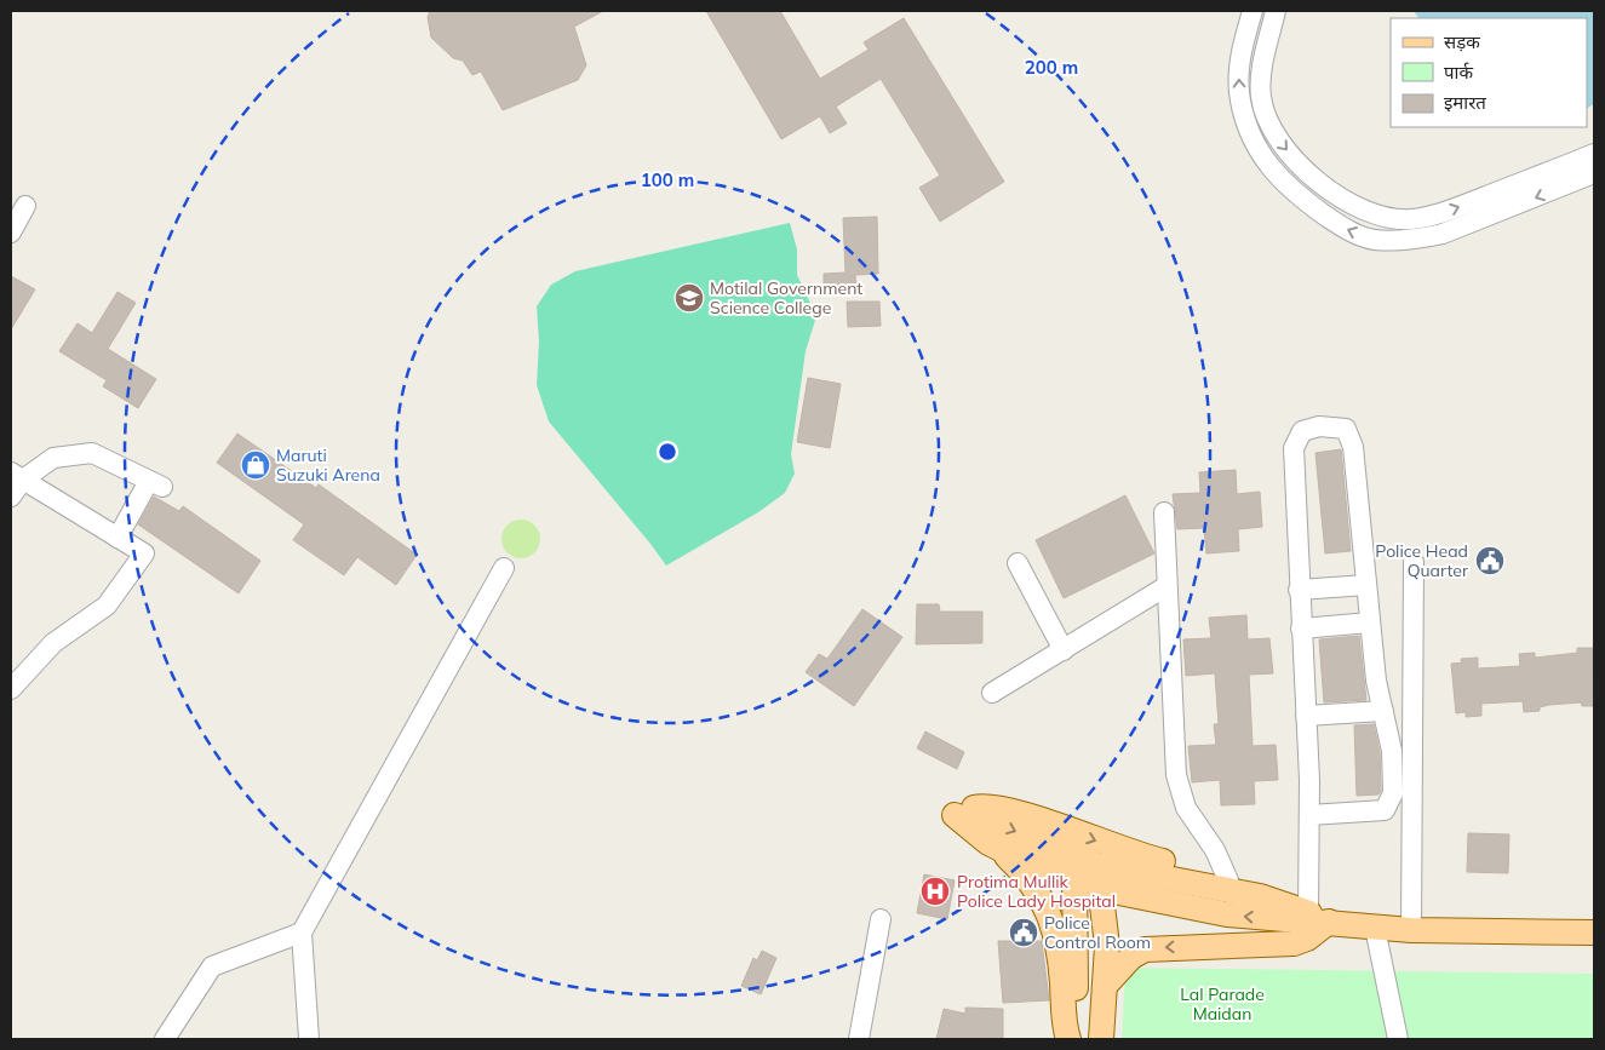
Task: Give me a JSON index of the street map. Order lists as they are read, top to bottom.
{
  "parks": ["Lal Parade Maidan"],
  "places": {
    "school or university": ["Motilal Government Science College"],
    "shop": ["Maruti Suzuki Arena"],
    "public building": ["Police Head Quarter", "Police Control Room"],
    "hospital": ["Protima Mullik Police Lady Hospital"]
  },
  "legend": ["सड़क", "पार्क", "इमारत"],
  "rings": ["200 m", "100 m"]
}
